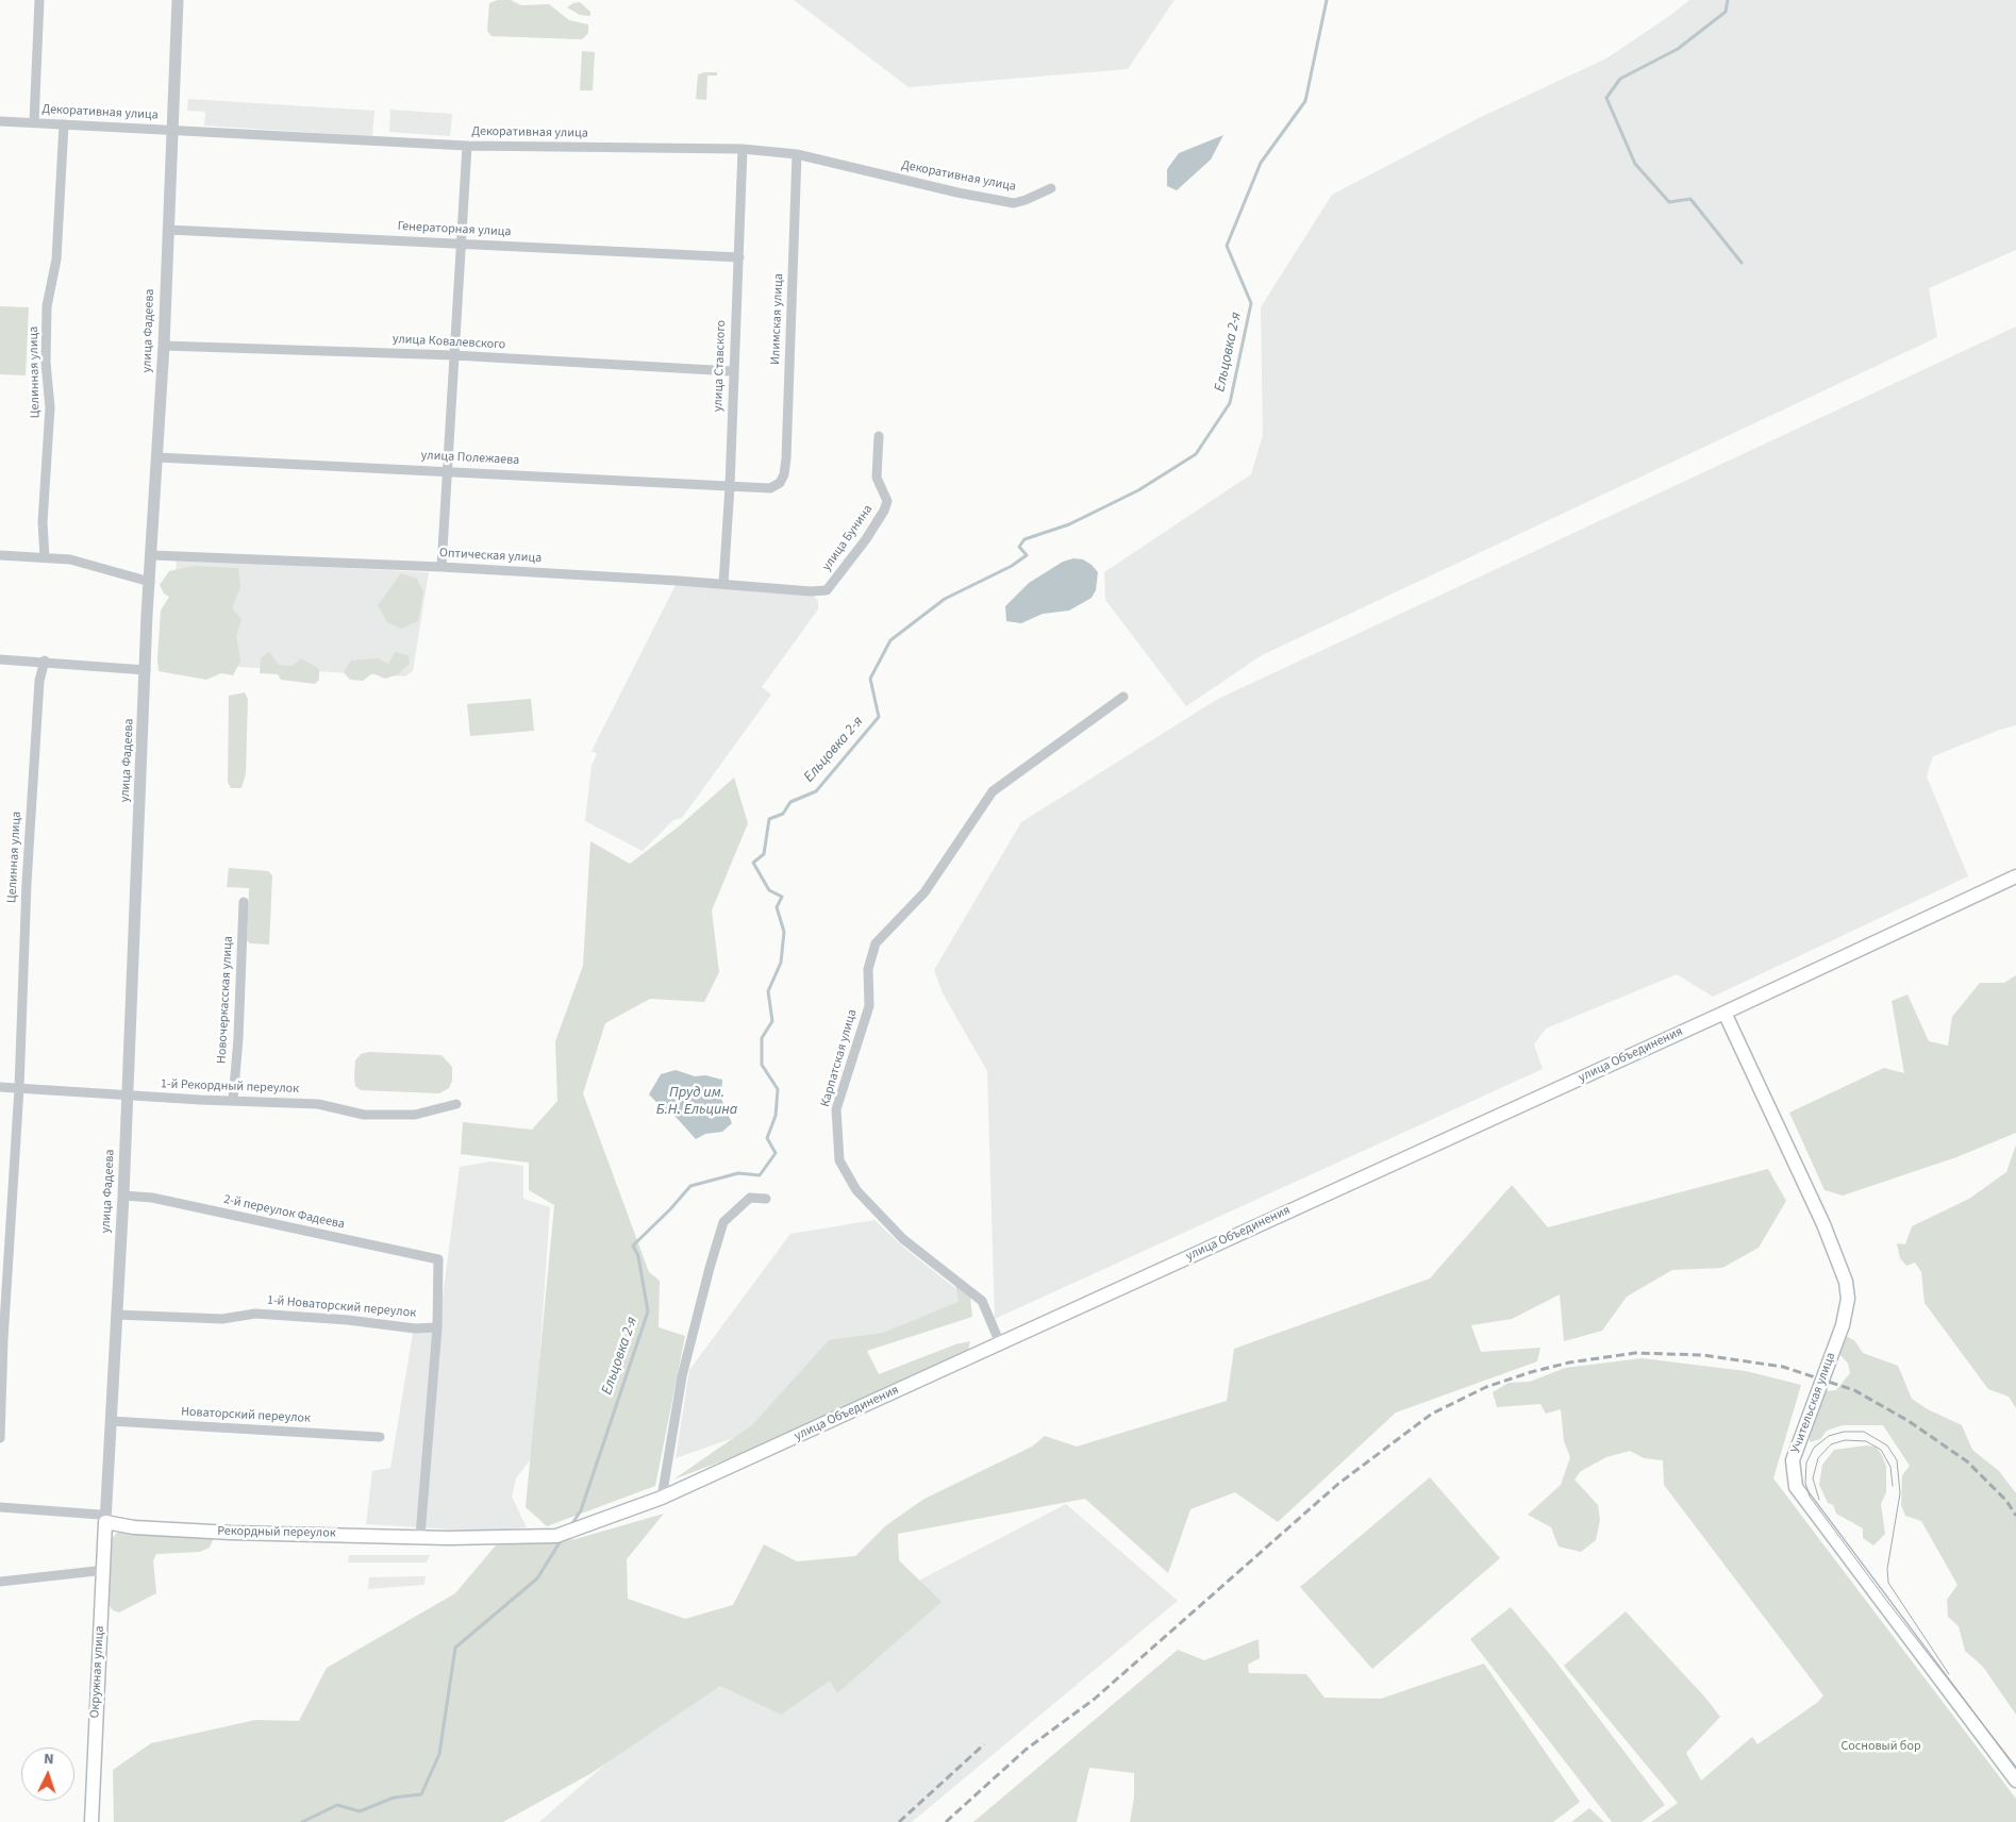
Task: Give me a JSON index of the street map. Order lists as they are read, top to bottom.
{
  "streets": {
    "main road": [
      "улица Объединения",
      "Учительская улица",
      "Рекордный переулок",
      "Окружная улица"
    ],
    "street": [
      "Декоративная улица",
      "Генераторная улица",
      "Илимская улица",
      "улица Фадеева",
      "улица Ковалевского",
      "улица Ставского",
      "Целинная улица",
      "улица Полежаева",
      "улица Бунина",
      "Оптическая улица",
      "Новочеркасская улица",
      "Карпатская улица",
      "1-й Рекордный переулок",
      "2-й переулок Фадеева",
      "1-й Новаторский переулок",
      "Новаторский переулок"
    ]
  },
  "crossings": [
    ["Декоративная улица", "Илимская улица"],
    ["Декоративная улица", "улица Фадеева"],
    ["Декоративная улица", "улица Ставского"],
    ["Декоративная улица", "Целинная улица"],
    ["Генераторная улица", "улица Фадеева"],
    ["Генераторная улица", "улица Ставского"],
    ["Илимская улица", "улица Полежаева"],
    ["улица Фадеева", "улица Ковалевского"],
    ["улица Фадеева", "улица Полежаева"],
    ["улица Фадеева", "Оптическая улица"],
    ["улица Фадеева", "1-й Рекордный переулок"],
    ["улица Фадеева", "2-й переулок Фадеева"],
    ["улица Фадеева", "1-й Новаторский переулок"],
    ["улица Фадеева", "Новаторский переулок"],
    ["улица Фадеева", "Рекордный переулок"],
    ["улица Фадеева", "Окружная улица"],
    ["улица Ковалевского", "улица Ставского"],
    ["улица Ставского", "улица Полежаева"],
    ["улица Ставского", "Оптическая улица"],
    ["Целинная улица", "1-й Рекордный переулок"],
    ["улица Бунина", "Оптическая улица"],
    ["Новочеркасская улица", "1-й Рекордный переулок"],
    ["улица Объединения", "Карпатская улица"],
    ["улица Объединения", "Учительская улица"],
    ["улица Объединения", "Рекордный переулок"],
    ["2-й переулок Фадеева", "1-й Новаторский переулок"],
    ["Рекордный переулок", "Окружная улица"]
  ],
  "water": ["Ельцовка 2-я", "Пруд им. Б.Н. Ельцина"],
  "parks": ["Сосновый бор"],
  "north": "top"
}
